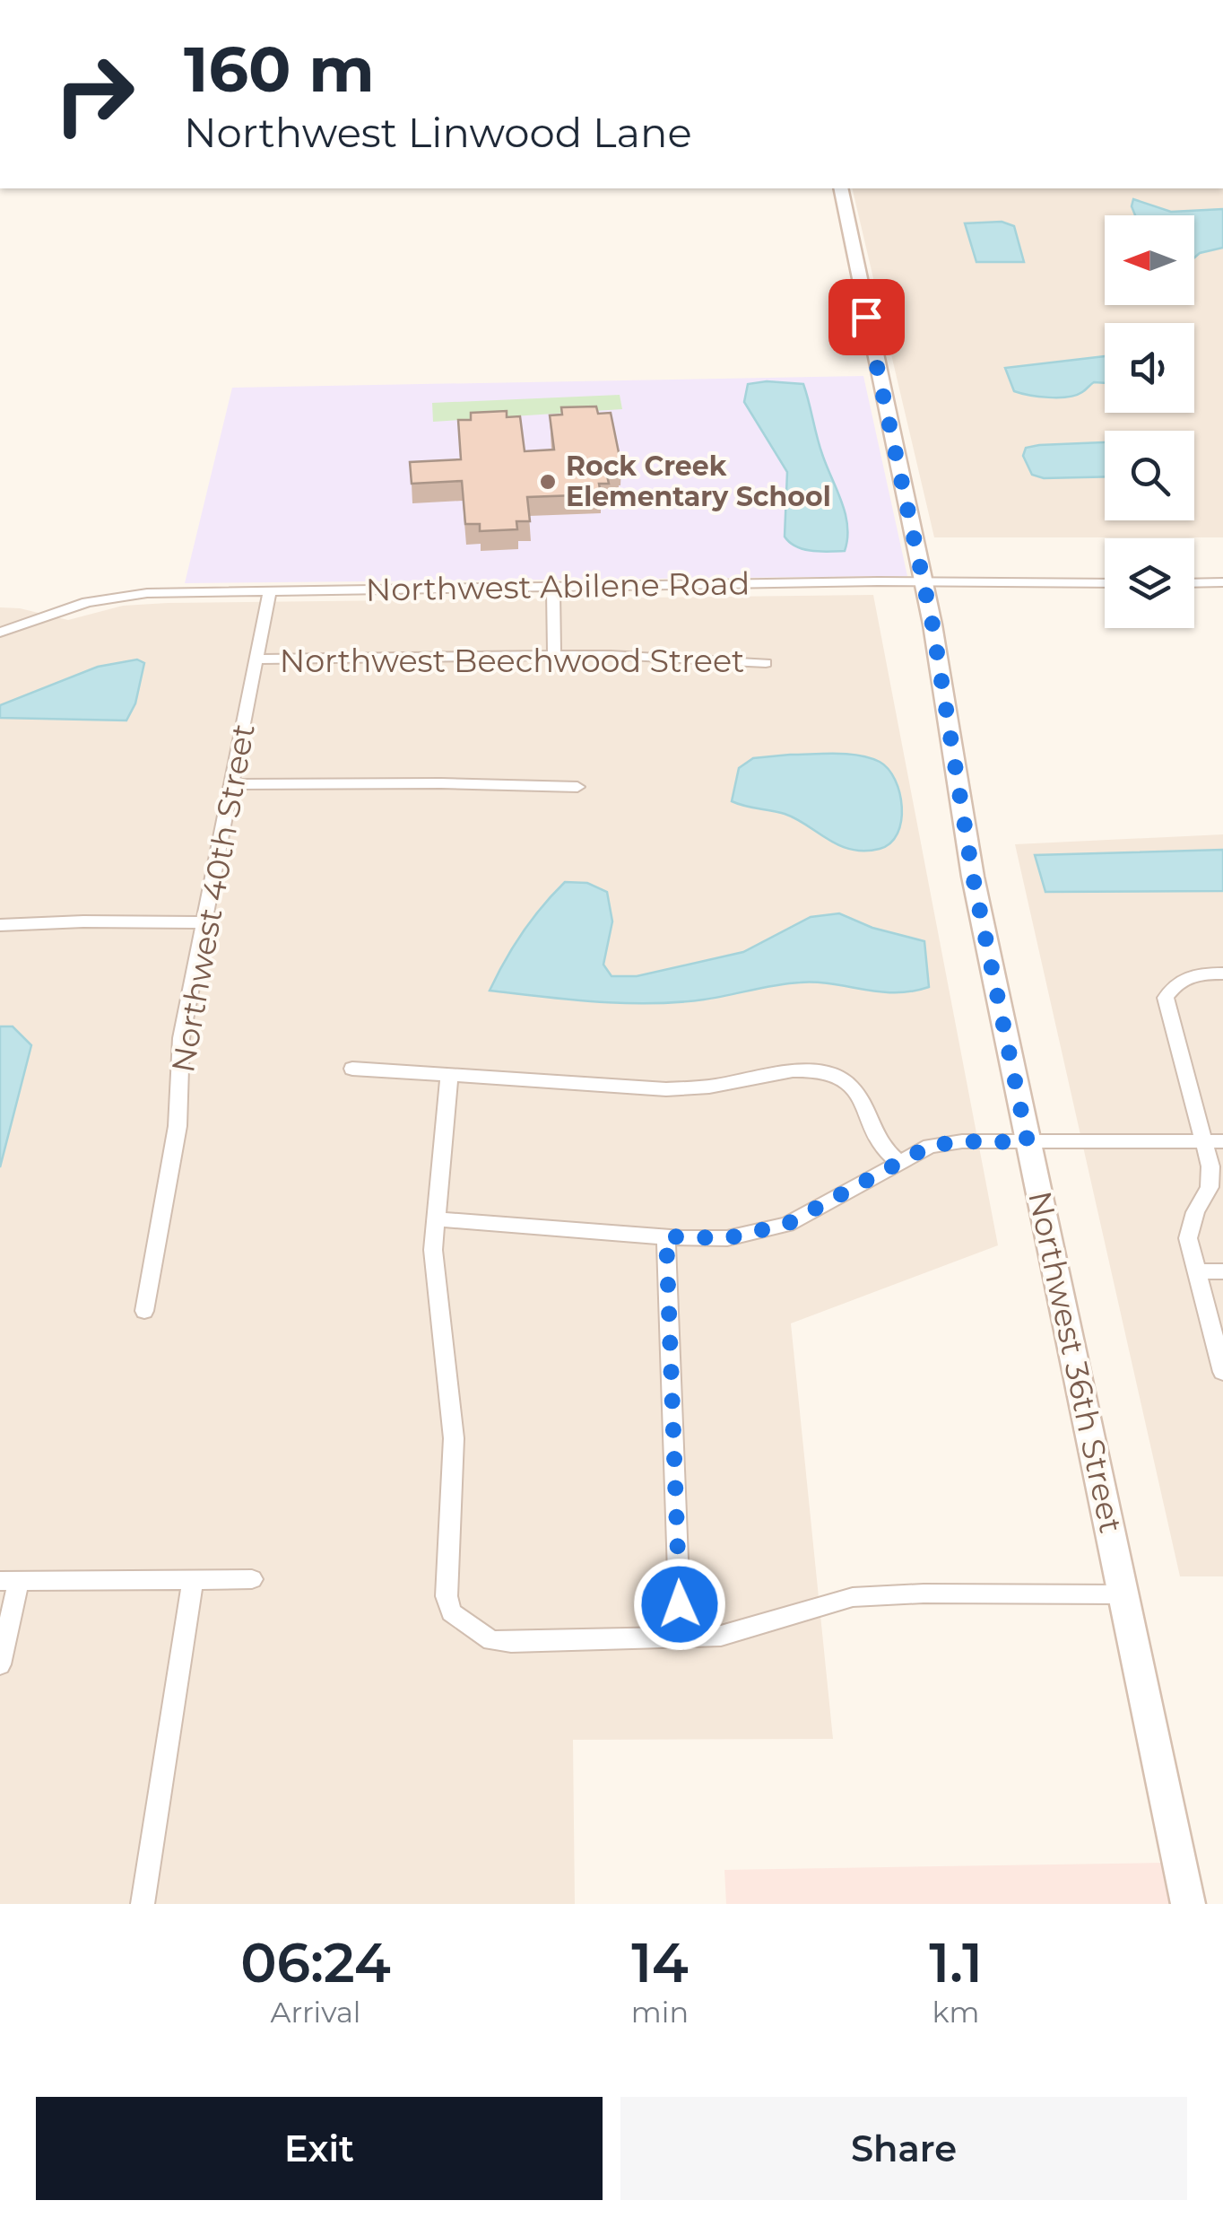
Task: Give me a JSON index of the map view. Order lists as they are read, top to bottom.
{
  "streets": {
    "main road": ["Northwest 36th Street"],
    "street": ["Northwest Abilene Road", "Northwest Beechwood Street", "Northwest 40th Street"]
  },
  "crossings": [
    ["Northwest Abilene Road", "Northwest 40th Street"],
    ["Northwest Abilene Road", "Northwest 36th Street"],
    ["Northwest Beechwood Street", "Northwest 40th Street"]
  ],
  "places": ["Rock Creek Elementary School"],
  "north": "left",
  "page": {
    "turn": ["160 m", "Northwest Linwood Lane"],
    "eta": [
      "06:24",
      "Arrival",
      "14",
      "min",
      "1.1",
      "km"
    ],
    "buttons": ["Exit", "Share"]
  }
}
